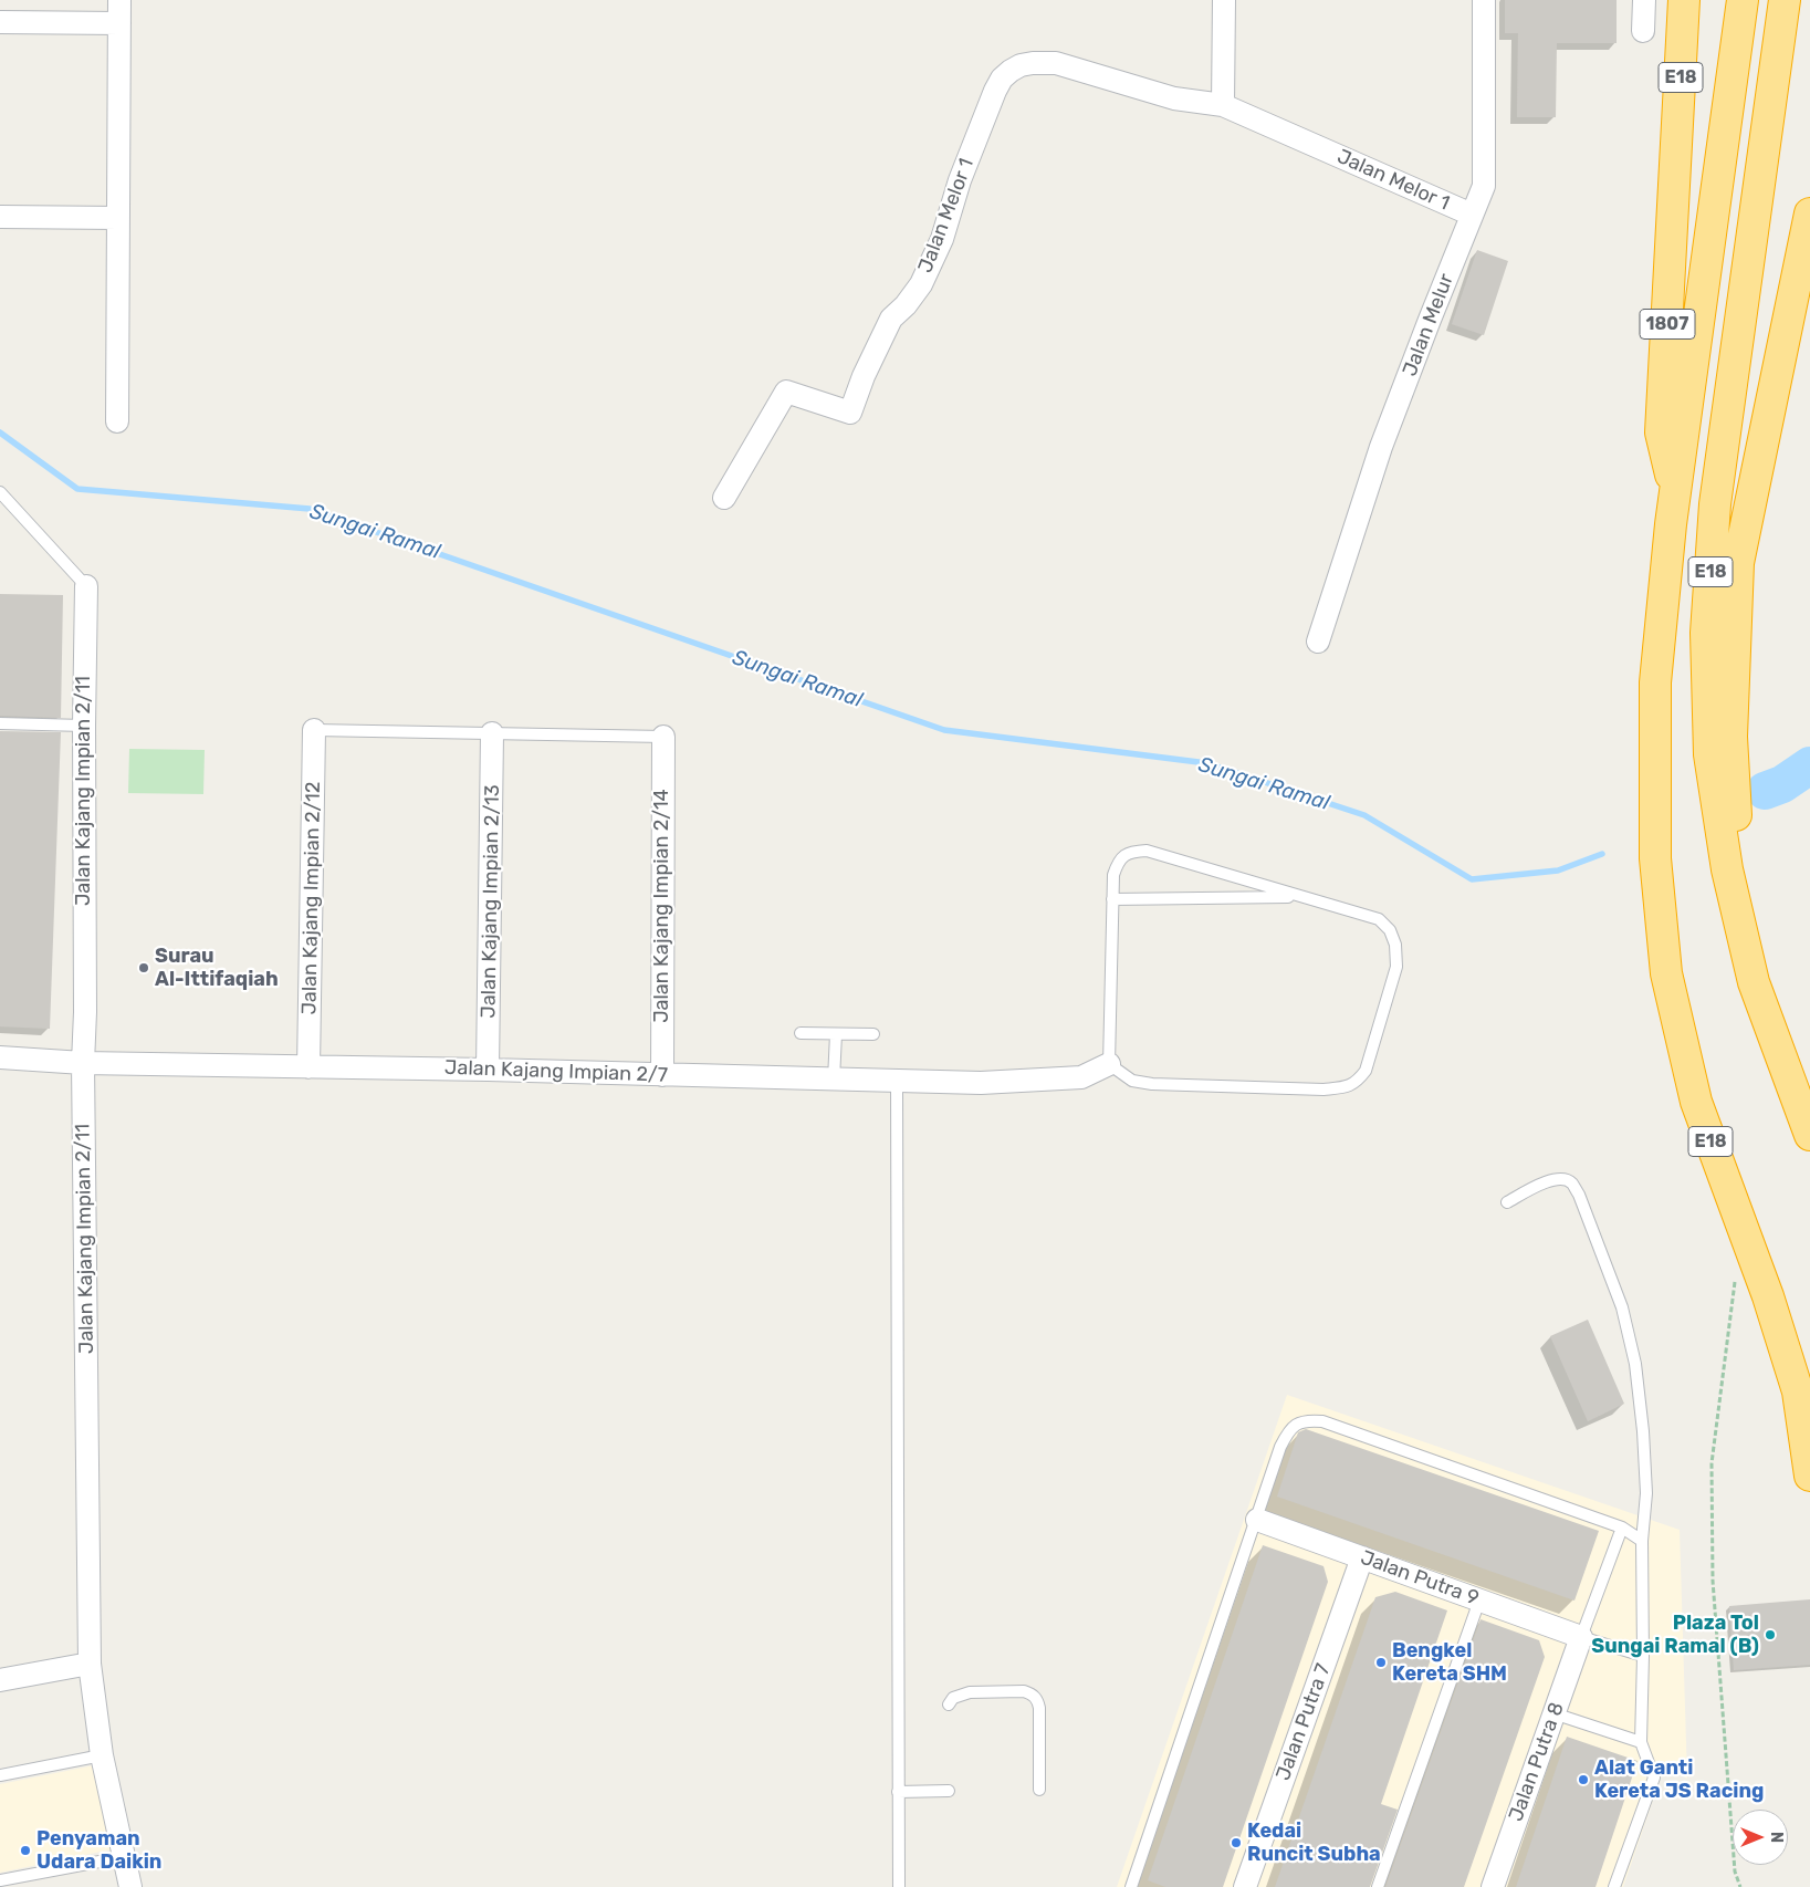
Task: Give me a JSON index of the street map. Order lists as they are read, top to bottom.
{
  "streets": {
    "highway": ["E18", "1807"],
    "street": [
      "Jalan Melor 1",
      "Jalan Melur",
      "Jalan Kajang Impian 2/11",
      "Jalan Kajang Impian 2/12",
      "Jalan Kajang Impian 2/13",
      "Jalan Kajang Impian 2/14",
      "Jalan Kajang Impian 2/7",
      "Jalan Putra 9",
      "Jalan Putra 7",
      "Jalan Putra 8"
    ]
  },
  "crossings": [
    ["E18", "1807"],
    ["Jalan Melor 1", "Jalan Melur"],
    ["Jalan Kajang Impian 2/11", "Jalan Kajang Impian 2/7"],
    ["Jalan Kajang Impian 2/12", "Jalan Kajang Impian 2/7"],
    ["Jalan Kajang Impian 2/13", "Jalan Kajang Impian 2/7"],
    ["Jalan Kajang Impian 2/14", "Jalan Kajang Impian 2/7"],
    ["Jalan Putra 9", "Jalan Putra 7"],
    ["Jalan Putra 9", "Jalan Putra 8"]
  ],
  "water": ["Sungai Ramal"],
  "places": [
    "Surau Al-Ittifaqiah",
    "Plaza Tol Sungai Ramal (B)",
    "Bengkel Kereta SHM",
    "Alat Ganti Kereta JS Racing",
    "Kedai Runcit Subha",
    "Penyaman Udara Daikin"
  ],
  "north": "right"
}
